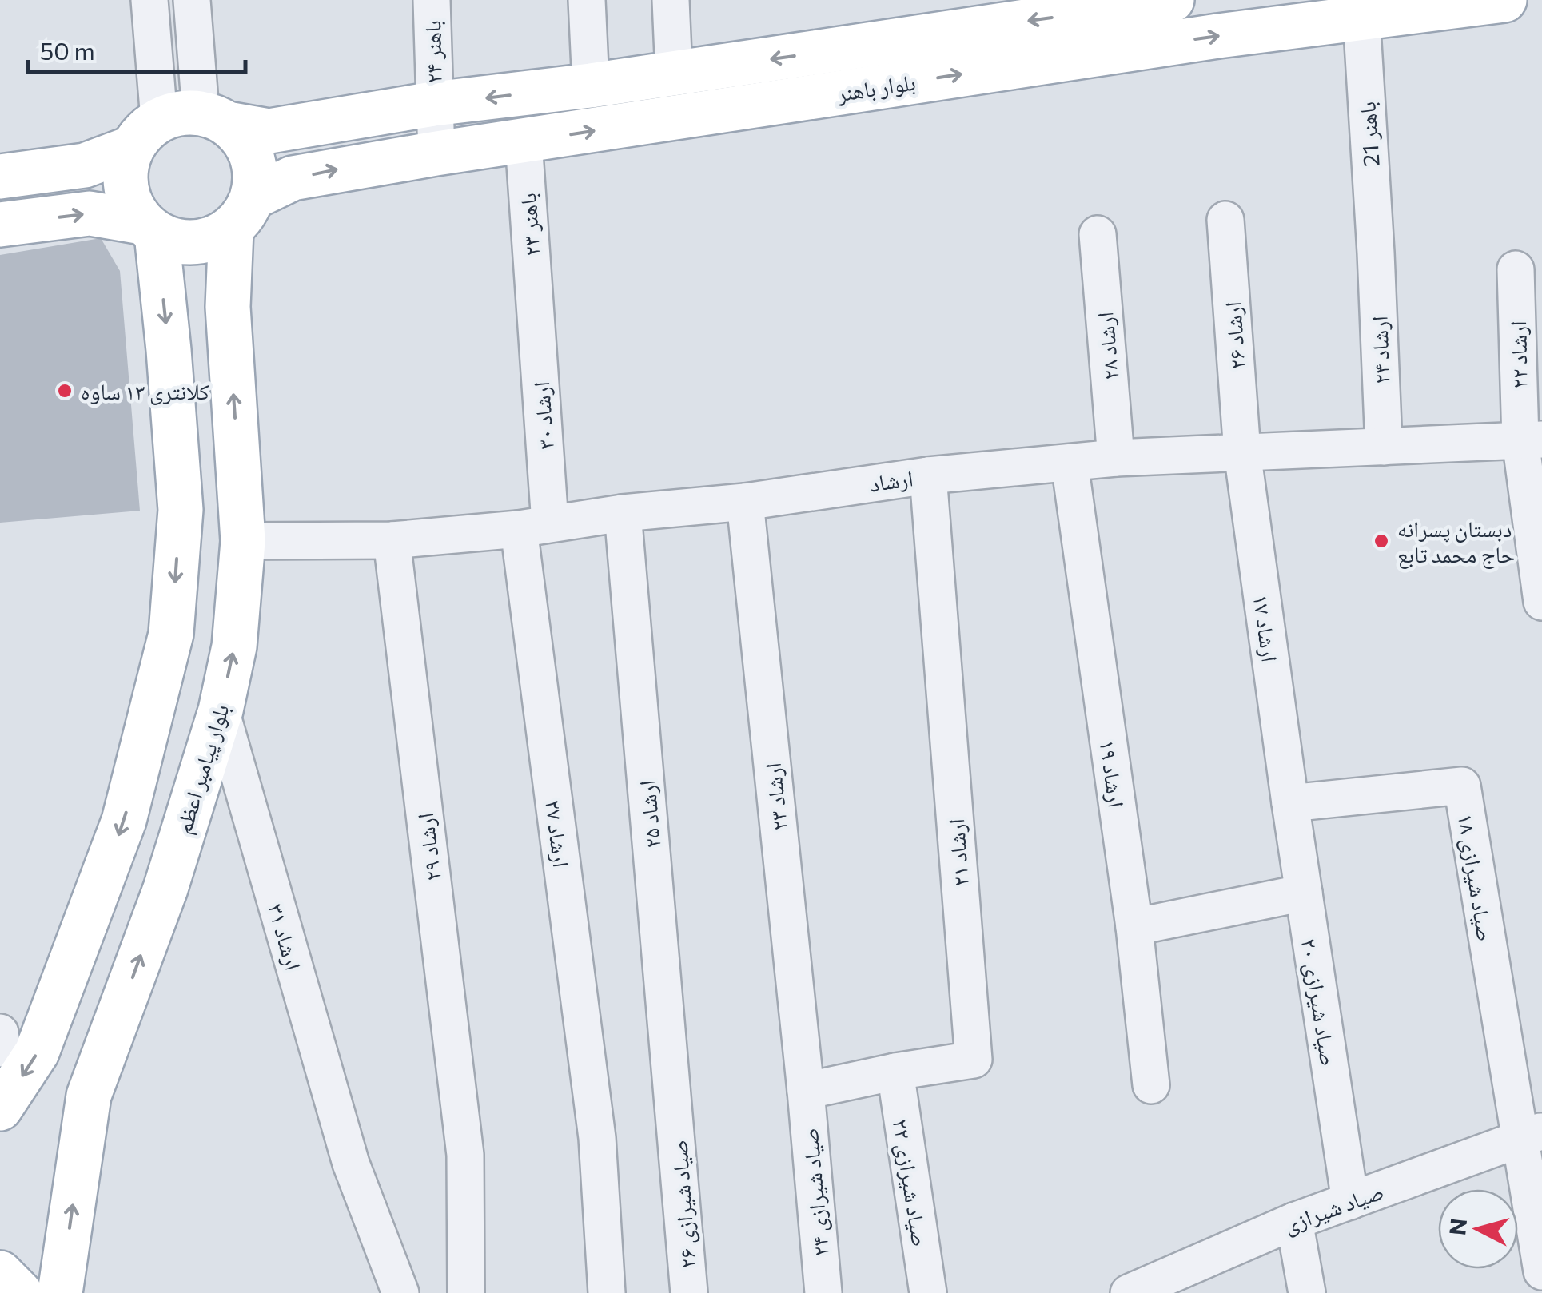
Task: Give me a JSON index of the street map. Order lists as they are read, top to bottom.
{
  "streets": {
    "main road": ["بلوار باهنر", "بلوار پیامبر اعظم"],
    "street": [
      "باهنر ۲۴",
      "باهنر 21",
      "باهنر ۲۳",
      "ارشاد ۲۶",
      "ارشاد ۲۸",
      "ارشاد ۲۴",
      "ارشاد ۲۲",
      "ارشاد ۳۰",
      "ارشاد",
      "ارشاد ۱۷",
      "ارشاد ۱۹",
      "ارشاد ۲۳",
      "ارشاد ۲۵",
      "ارشاد ۲۷",
      "ارشاد ۲۹",
      "ارشاد ۲۱",
      "صیاد شیرازی ۱۸",
      "ارشاد ۳۱",
      "صیاد شیرازی ۲۰",
      "صیاد شیرازی ۲۲",
      "صیاد شیرازی ۲۴",
      "صیاد شیرازی ۲۶",
      "صیاد شیرازی"
    ]
  },
  "crossings": [
    ["باهنر ۲۴", "بلوار باهنر"],
    ["بلوار باهنر", "باهنر 21"],
    ["بلوار باهنر", "باهنر ۲۳"],
    ["بلوار باهنر", "بلوار پیامبر اعظم"],
    ["باهنر 21", "ارشاد ۲۴"],
    ["باهنر ۲۳", "ارشاد ۳۰"],
    ["ارشاد ۲۶", "ارشاد"],
    ["ارشاد ۲۶", "ارشاد ۱۷"],
    ["ارشاد ۲۸", "ارشاد"],
    ["ارشاد ۲۴", "ارشاد"],
    ["ارشاد ۲۲", "ارشاد"],
    ["ارشاد ۳۰", "ارشاد"],
    ["ارشاد ۳۰", "ارشاد ۲۷"],
    ["ارشاد", "ارشاد ۱۷"],
    ["ارشاد", "بلوار پیامبر اعظم"],
    ["ارشاد", "ارشاد ۱۹"],
    ["ارشاد", "ارشاد ۲۳"],
    ["ارشاد", "ارشاد ۲۵"],
    ["ارشاد", "ارشاد ۲۷"],
    ["ارشاد", "ارشاد ۲۹"],
    ["ارشاد", "ارشاد ۲۱"],
    ["ارشاد ۱۷", "صیاد شیرازی ۱۸"],
    ["ارشاد ۱۷", "صیاد شیرازی ۲۰"],
    ["بلوار پیامبر اعظم", "ارشاد ۳۱"],
    ["ارشاد ۲۳", "ارشاد ۲۱"],
    ["ارشاد ۲۳", "صیاد شیرازی ۲۴"],
    ["ارشاد ۲۵", "صیاد شیرازی ۲۶"],
    ["ارشاد ۲۱", "صیاد شیرازی ۲۲"],
    ["ارشاد ۲۱", "صیاد شیرازی ۲۴"],
    ["صیاد شیرازی ۱۸", "صیاد شیرازی ۲۰"],
    ["صیاد شیرازی ۱۸", "صیاد شیرازی"],
    ["صیاد شیرازی ۲۰", "صیاد شیرازی"]
  ],
  "places": ["کلانتری ۱۳ ساوه", "دبستان پسرانه حاج محمد تابع"],
  "scale_bar": "50 m",
  "north": "left"
}
